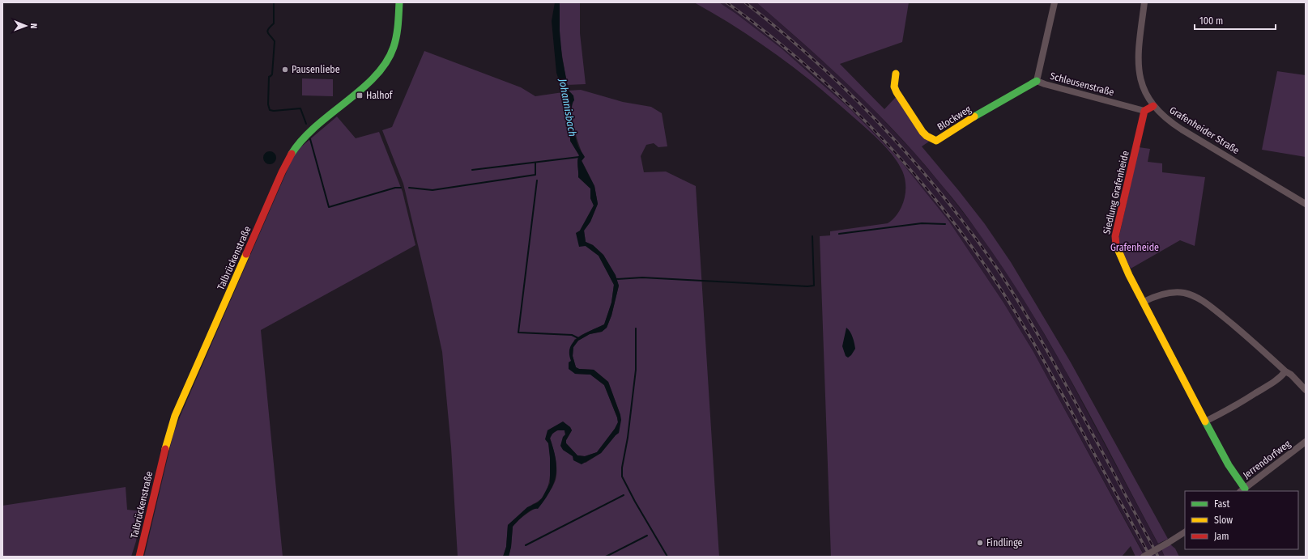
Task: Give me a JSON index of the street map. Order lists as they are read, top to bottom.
{
  "streets": {
    "main road": ["Blockweg", "Siedlung Grafenheide", "Talbrückenstraße"],
    "street": ["Schleusenstraße", "Grafenheider Straße", "Jerrendorfweg"]
  },
  "crossings": [
    ["Schleusenstraße", "Blockweg"],
    ["Schleusenstraße", "Siedlung Grafenheide"],
    ["Siedlung Grafenheide", "Jerrendorfweg"]
  ],
  "water": ["Johannisbach"],
  "parks": ["Grafenheide"],
  "places": {
    "other": ["Pausenliebe", "Findlinge"],
    "transit": ["Halhof"]
  },
  "legend": ["Fast", "Slow", "Jam"],
  "scale_bar": "100 m",
  "north": "right"
}
